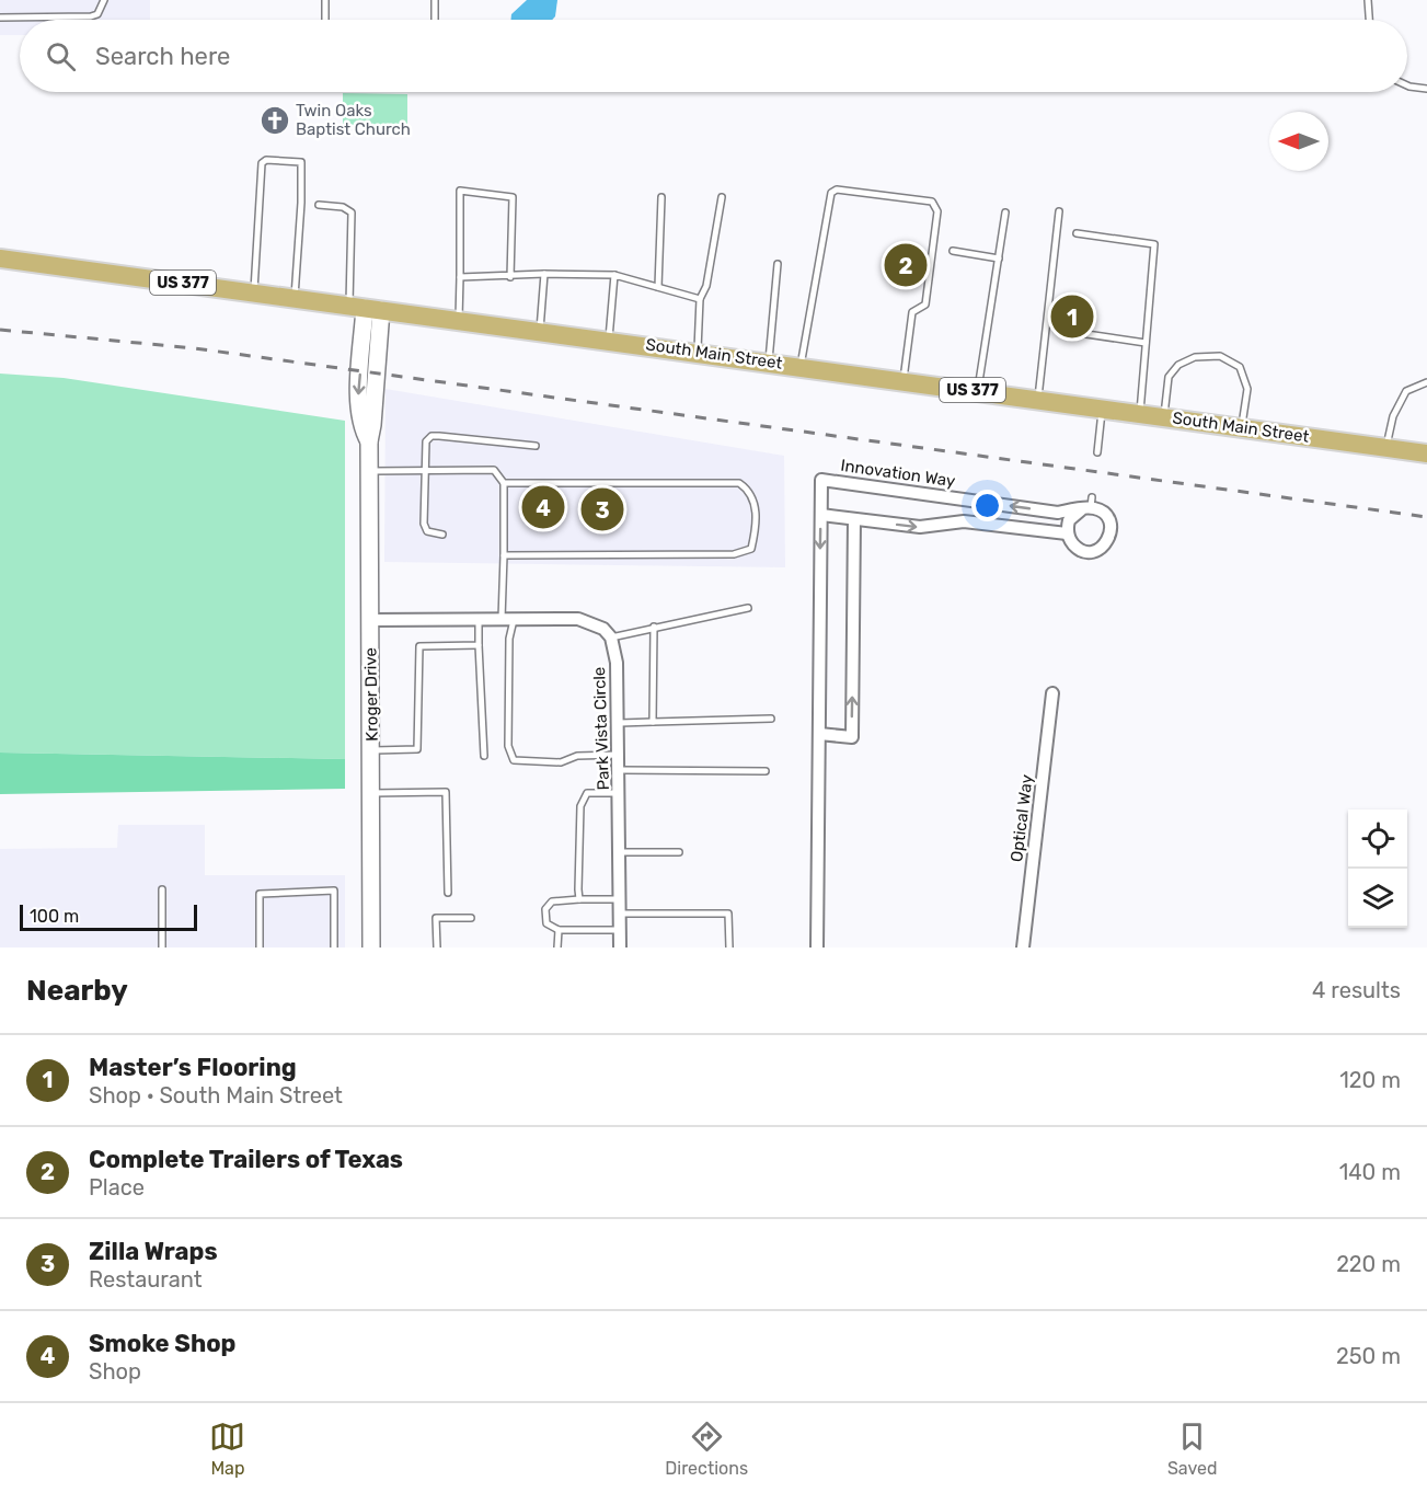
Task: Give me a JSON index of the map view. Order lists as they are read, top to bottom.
{
  "streets": {
    "main road": ["US 377", "South Main Street", "Kroger Drive"],
    "street": ["Innovation Way", "Park Vista Circle", "Optical Way"]
  },
  "crossings": [
    ["South Main Street", "Kroger Drive"]
  ],
  "places": {
    "church": ["Twin Oaks Baptist Church"]
  },
  "scale_bar": "100 m",
  "north": "left",
  "page": {
    "search": "Search here",
    "pins": [
      "2",
      "1",
      "4",
      "3"
    ],
    "scale": "100 m",
    "heading": ["Nearby", "4 results"],
    "list": [
      {
        "mark": "1",
        "name": "Master’s Flooring",
        "note": "Shop · South Main Street",
        "value": "120 m"
      },
      {
        "mark": "2",
        "name": "Complete Trailers of Texas",
        "note": "Place",
        "value": "140 m"
      },
      {
        "mark": "3",
        "name": "Zilla Wraps",
        "note": "Restaurant",
        "value": "220 m"
      },
      {
        "mark": "4",
        "name": "Smoke Shop",
        "note": "Shop",
        "value": "250 m"
      }
    ],
    "nav": ["Map", "Directions", "Saved"]
  }
}
